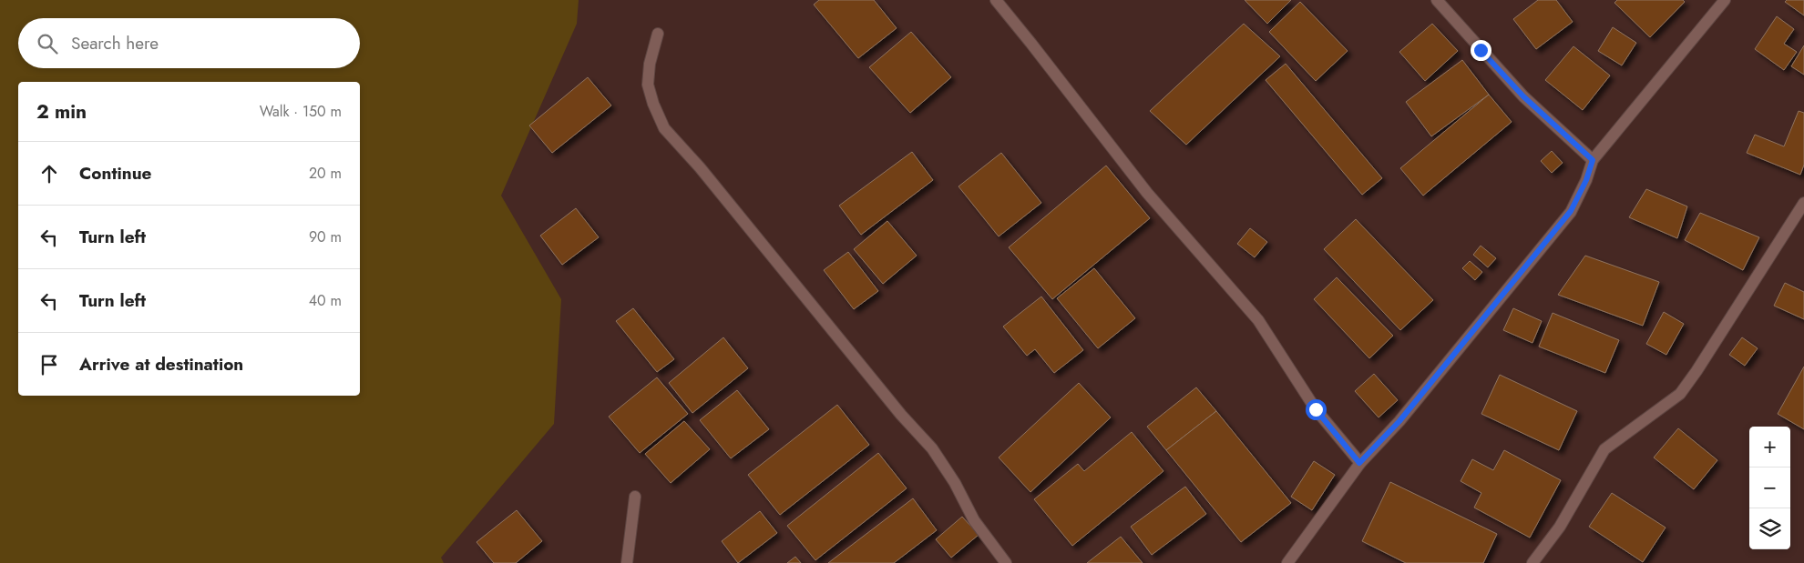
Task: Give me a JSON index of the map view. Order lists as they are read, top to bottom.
{
  "page": {
    "search": "Search here",
    "heading": ["2 min", "Walk · 150 m"],
    "list": [
      ["Continue", "20 m"],
      ["Turn left", "90 m"],
      ["Turn left", "40 m"],
      "Arrive at destination"
    ],
    "map_buttons": ["+", "−"]
  }
}
